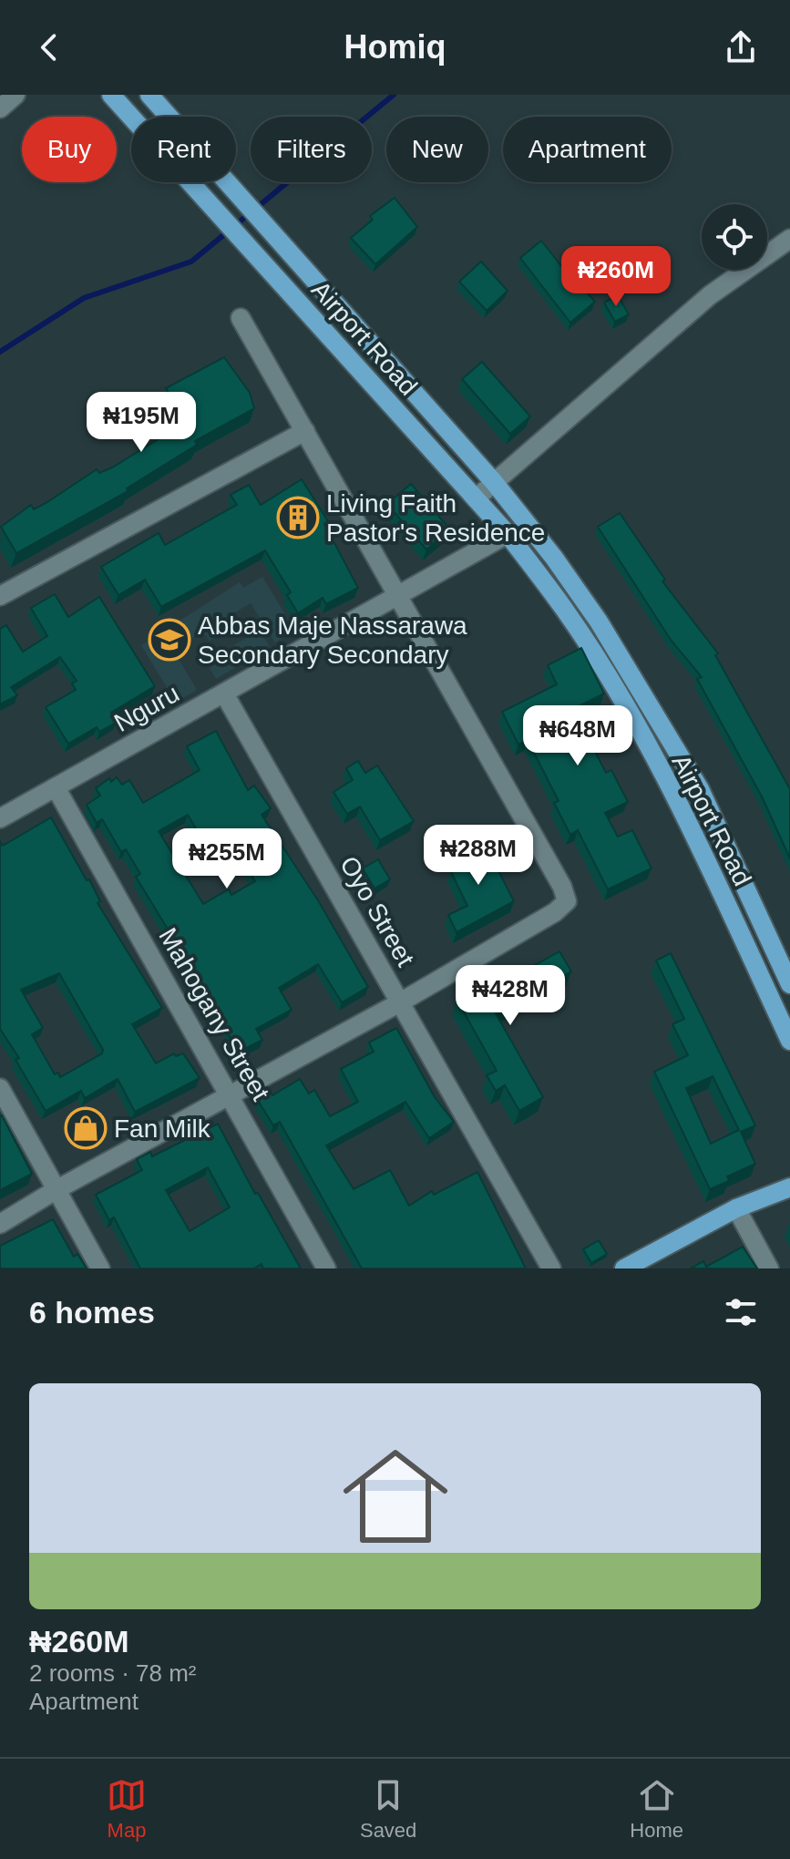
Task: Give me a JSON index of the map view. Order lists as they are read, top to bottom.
{
  "streets": {
    "main road": ["Airport Road"],
    "street": ["Nguru", "Oyo Street", "Mahogany Street"]
  },
  "crossings": [
    ["Airport Road", "Nguru"],
    ["Nguru", "Oyo Street"],
    ["Nguru", "Mahogany Street"]
  ],
  "places": {
    "building": ["Living Faith Pastor's Residence"],
    "school or university": ["Abbas Maje Nassarawa Secondary Secondary"],
    "shop": ["Fan Milk"]
  },
  "page": {
    "header": "Homiq",
    "chip": [
      "Buy",
      "Rent",
      "Filters",
      "New",
      "Apartment"
    ],
    "price": [
      "₦260M",
      "₦195M",
      "₦648M",
      "₦288M",
      "₦255M",
      "₦428M"
    ],
    "heading": "6 homes",
    "list": [
      {
        "name": "₦260M",
        "note": "2 rooms · 78 m² · Apartment"
      }
    ],
    "tabs": ["Map", "Saved", "Home"]
  }
}
